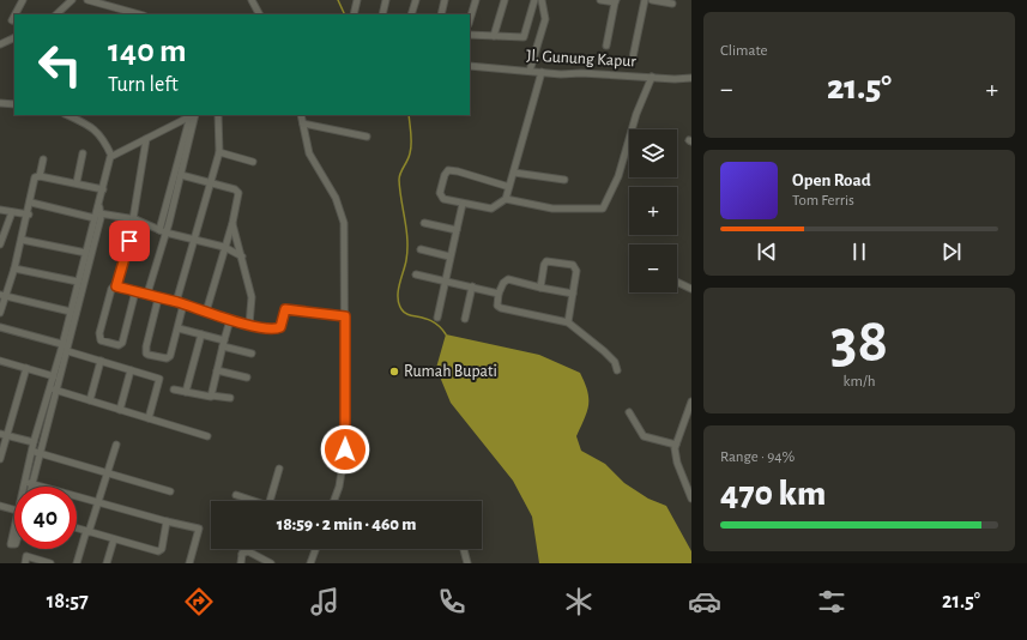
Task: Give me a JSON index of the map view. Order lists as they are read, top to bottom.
{
  "streets": {
    "street": ["Jl. Gunung Kapur"]
  },
  "places": ["Rumah Bupati"],
  "page": {
    "tile": [
      "Climate",
      ["38", "km/h"],
      ["Range · 94%", "470 km"]
    ],
    "turn": ["140 m", "Turn left"],
    "heat": ["−", "21.5°", "+"],
    "map_buttons": ["+", "−"],
    "song": ["Open Road", "Tom Ferris"],
    "limit": "40",
    "trip": "18:59 · 2 min · 460 m",
    "tabs": ["18:57", "21.5°"]
  }
}
